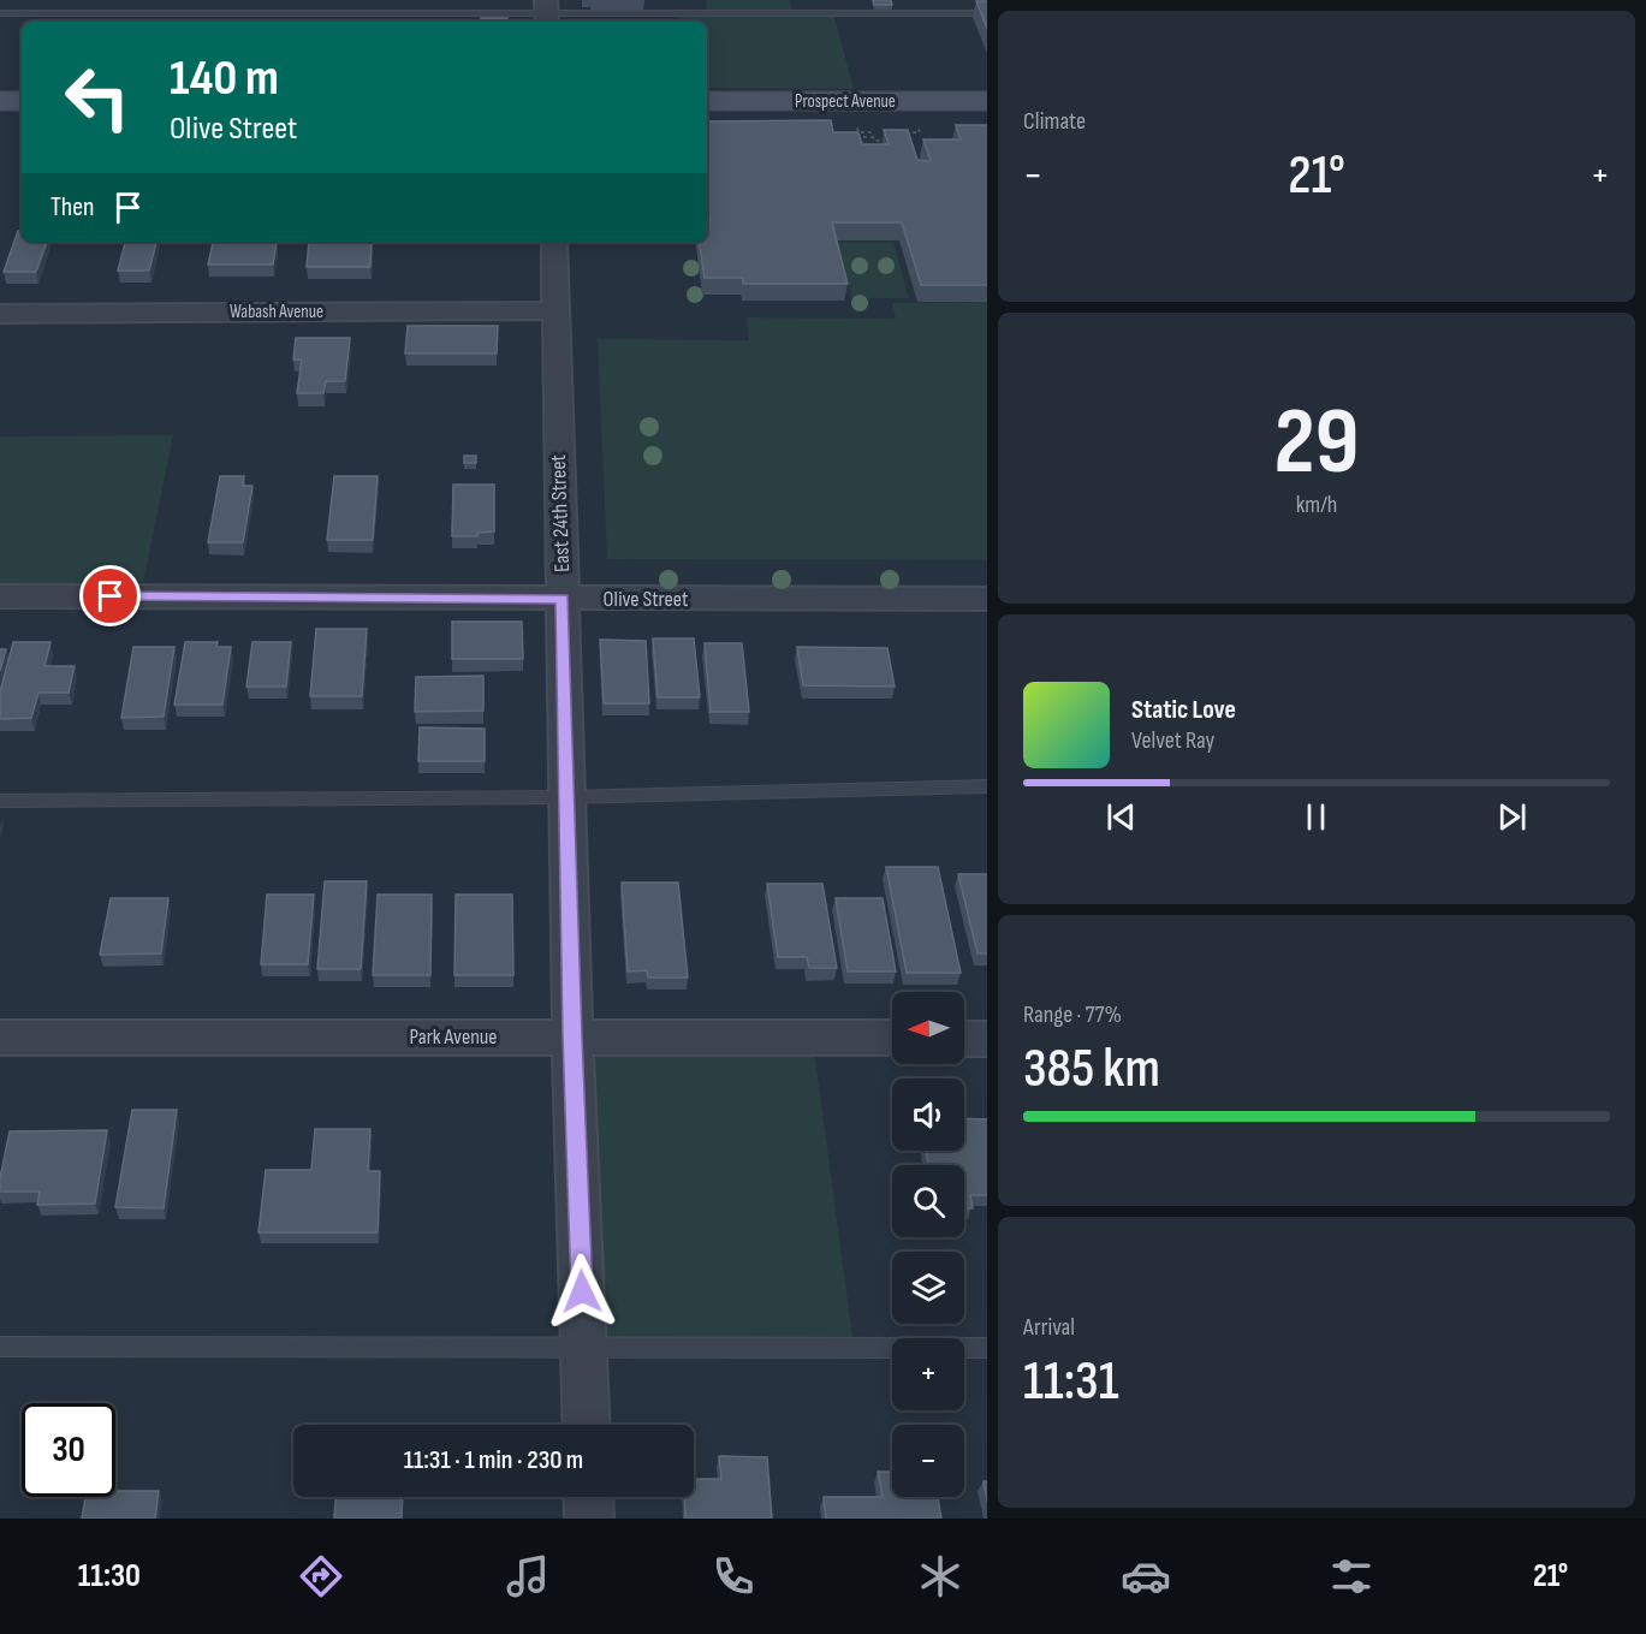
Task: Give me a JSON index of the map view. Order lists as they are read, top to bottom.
{
  "streets": {
    "main road": ["Prospect Avenue"],
    "street": [
      "Wabash Avenue",
      "East 24th Street",
      "Olive Street",
      "Park Avenue"
    ]
  },
  "crossings": [
    ["Wabash Avenue", "East 24th Street"],
    ["East 24th Street", "Olive Street"],
    ["East 24th Street", "Park Avenue"]
  ],
  "north": "left",
  "page": {
    "tile": [
      "Climate",
      ["29", "km/h"],
      ["Range · 77%", "385 km"],
      ["Arrival", "11:31"]
    ],
    "turn": ["140 m", "Olive Street"],
    "heat": ["−", "21°", "+"],
    "then": "Then",
    "song": ["Static Love", "Velvet Ray"],
    "map_buttons": ["+", "−"],
    "limit": "30",
    "trip": "11:31 · 1 min · 230 m",
    "tabs": ["11:30", "21°"]
  }
}
